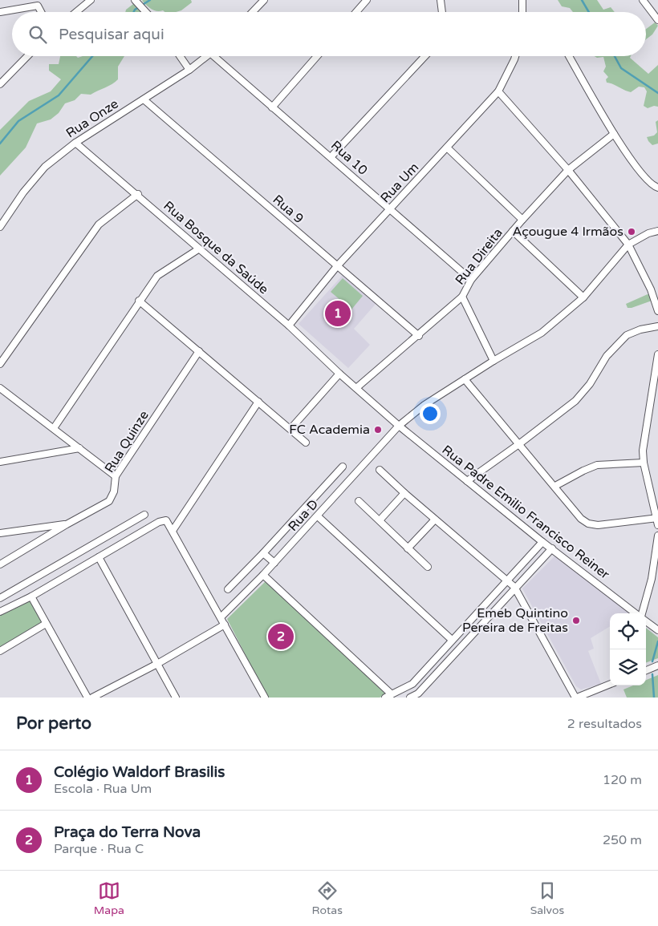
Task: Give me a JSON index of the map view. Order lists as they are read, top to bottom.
{
  "streets": {
    "street": [
      "Rua Onze",
      "Rua 10",
      "Rua Um",
      "Rua 9",
      "Rua Bosque da Saúde",
      "Rua Direita",
      "Rua Quinze",
      "Rua Padre Emilio Francisco Reiner",
      "Rua D"
    ]
  },
  "crossings": [
    ["Rua Onze", "Rua 9"],
    ["Rua Onze", "Rua Bosque da Saúde"],
    ["Rua 10", "Rua Um"],
    ["Rua 10", "Rua Direita"],
    ["Rua Um", "Rua 9"],
    ["Rua Um", "Rua Bosque da Saúde"],
    ["Rua 9", "Rua Direita"],
    ["Rua Bosque da Saúde", "Rua Direita"],
    ["Rua Bosque da Saúde", "Rua Padre Emilio Francisco Reiner"],
    ["Rua Direita", "Rua Padre Emilio Francisco Reiner"],
    ["Rua Padre Emilio Francisco Reiner", "Rua D"]
  ],
  "places": ["Açougue 4 Irmãos", "FC Academia", "Emeb Quintino Pereira de Freitas"],
  "page": {
    "search": "Pesquisar aqui",
    "pins": ["1", "2"],
    "heading": ["Por perto", "2 resultados"],
    "list": [
      {
        "mark": "1",
        "name": "Colégio Waldorf Brasilis",
        "note": "Escola · Rua Um",
        "value": "120 m"
      },
      {
        "mark": "2",
        "name": "Praça do Terra Nova",
        "note": "Parque · Rua C",
        "value": "250 m"
      }
    ],
    "nav": ["Mapa", "Rotas", "Salvos"]
  }
}
